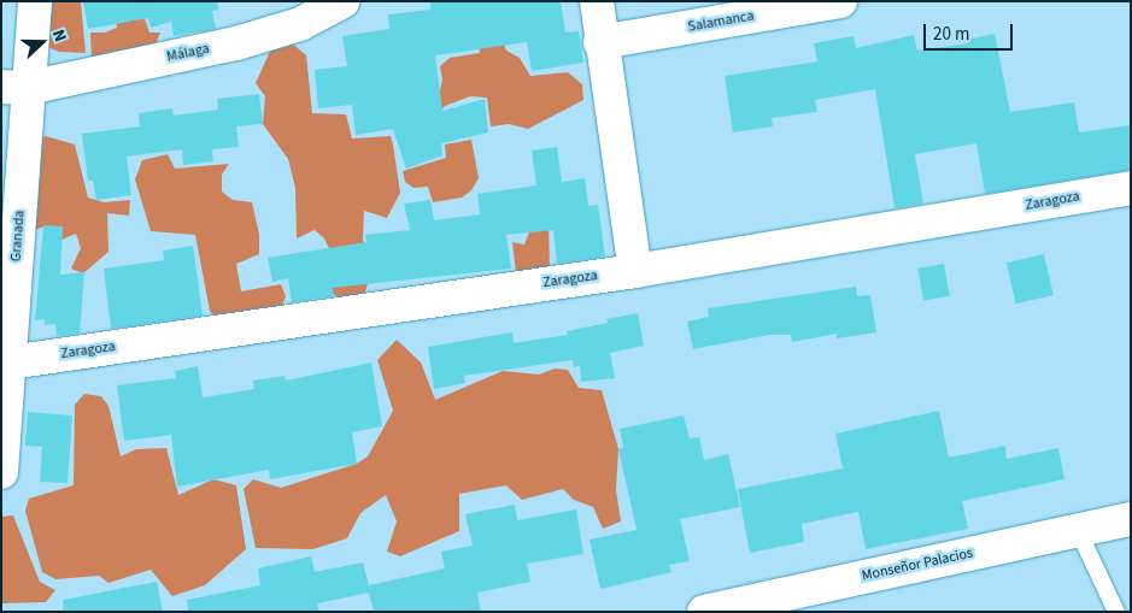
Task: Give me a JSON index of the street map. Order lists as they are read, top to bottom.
{
  "streets": {
    "street": [
      "Salamanca",
      "Málaga",
      "Zaragoza",
      "Granada",
      "Monseñor Palacios"
    ]
  },
  "crossings": [
    ["Málaga", "Granada"],
    ["Zaragoza", "Granada"]
  ],
  "scale_bar": "20 m",
  "north": "right"
}
